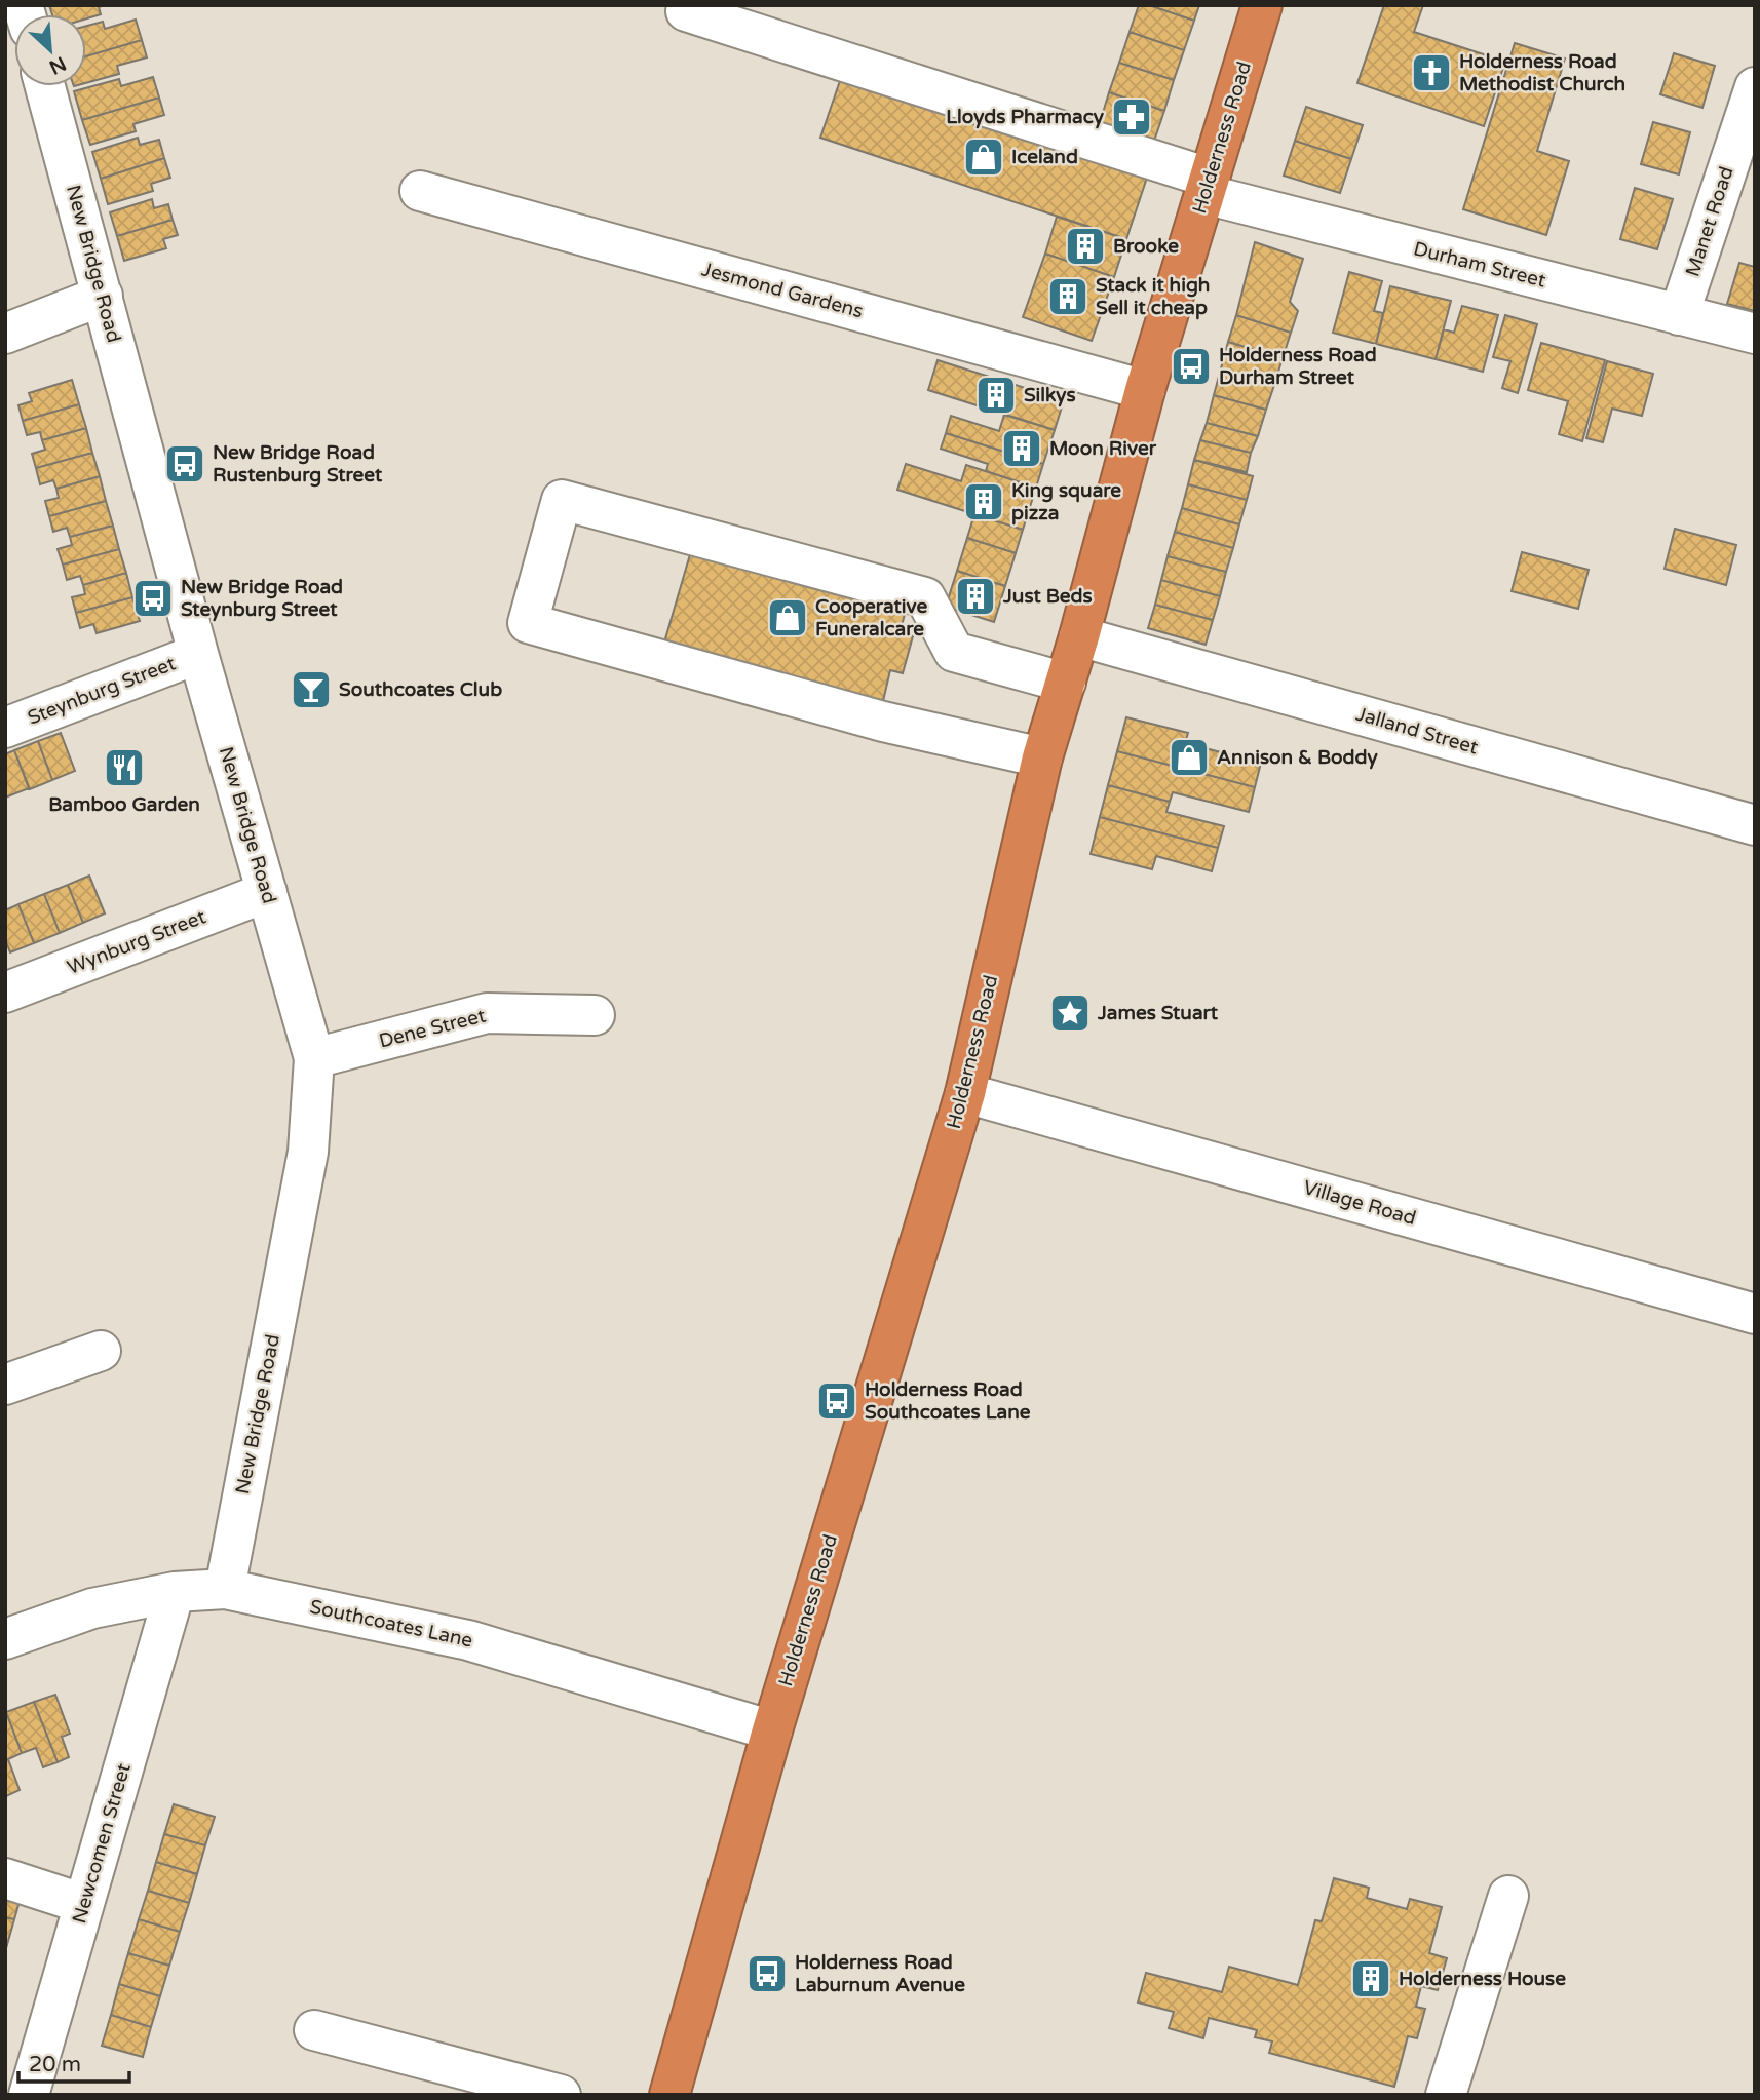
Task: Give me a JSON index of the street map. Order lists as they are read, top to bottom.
{
  "streets": {
    "highway": ["Holderness Road"],
    "street": [
      "Manet Road",
      "New Bridge Road",
      "Durham Street",
      "Jesmond Gardens",
      "Steynburg Street",
      "Jalland Street",
      "Wynburg Street",
      "Dene Street",
      "Village Road",
      "Southcoates Lane",
      "Newcomen Street"
    ]
  },
  "crossings": [
    ["Holderness Road", "Durham Street"],
    ["Holderness Road", "Jesmond Gardens"],
    ["Holderness Road", "Jalland Street"],
    ["Holderness Road", "Village Road"],
    ["Holderness Road", "Southcoates Lane"],
    ["Manet Road", "Durham Street"],
    ["New Bridge Road", "Steynburg Street"],
    ["New Bridge Road", "Wynburg Street"],
    ["New Bridge Road", "Dene Street"],
    ["New Bridge Road", "Southcoates Lane"],
    ["Southcoates Lane", "Newcomen Street"]
  ],
  "places": {
    "church": ["Holderness Road Methodist Church"],
    "pharmacy": ["Lloyds Pharmacy"],
    "shop": ["Iceland", "Cooperative Funeralcare", "Annison & Boddy"],
    "building": [
      "Brooke",
      "Stack it high Sell it cheap",
      "Silkys",
      "Moon River",
      "King square pizza",
      "Just Beds",
      "Holderness House"
    ],
    "bus stop": [
      "Holderness Road Durham Street",
      "New Bridge Road Rustenburg Street",
      "New Bridge Road Steynburg Street",
      "Holderness Road Southcoates Lane",
      "Holderness Road Laburnum Avenue"
    ],
    "bar": ["Southcoates Club"],
    "restaurant": ["Bamboo Garden"],
    "place": ["James Stuart"]
  },
  "scale_bar": "20 m",
  "north": "bottom right"
}
